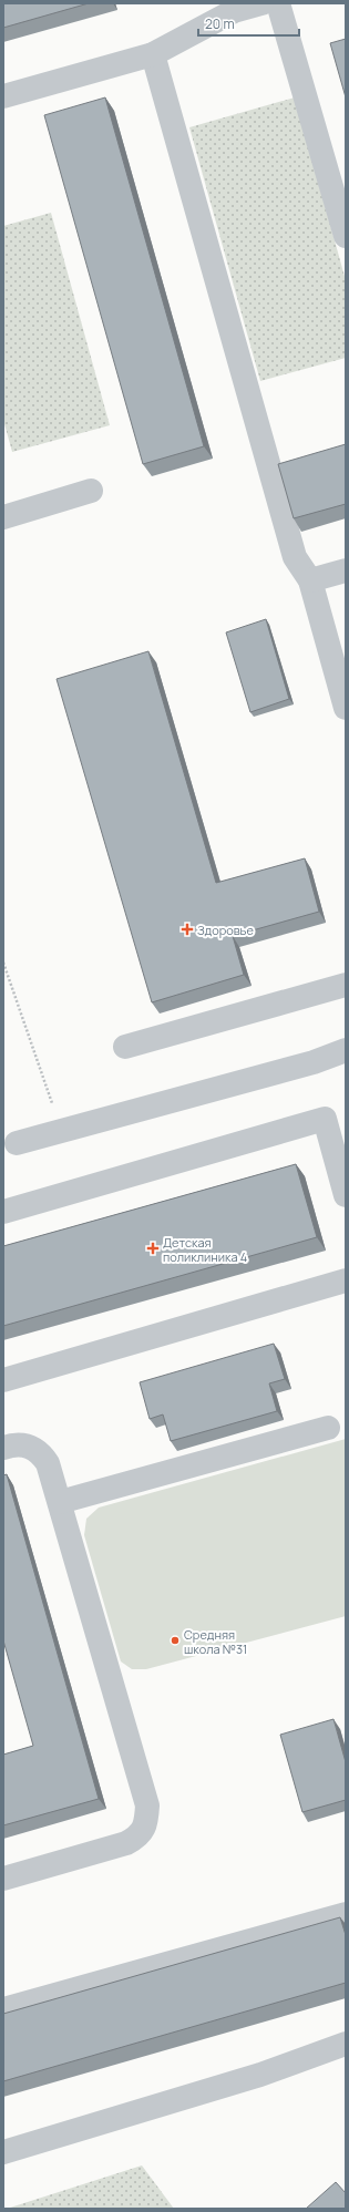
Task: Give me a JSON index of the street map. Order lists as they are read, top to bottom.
{
  "places": {
    "health": ["Здоровье", "Детская поликлиника 4"],
    "other": ["Средняя школа №31"]
  },
  "scale_bar": "20 m"
}
